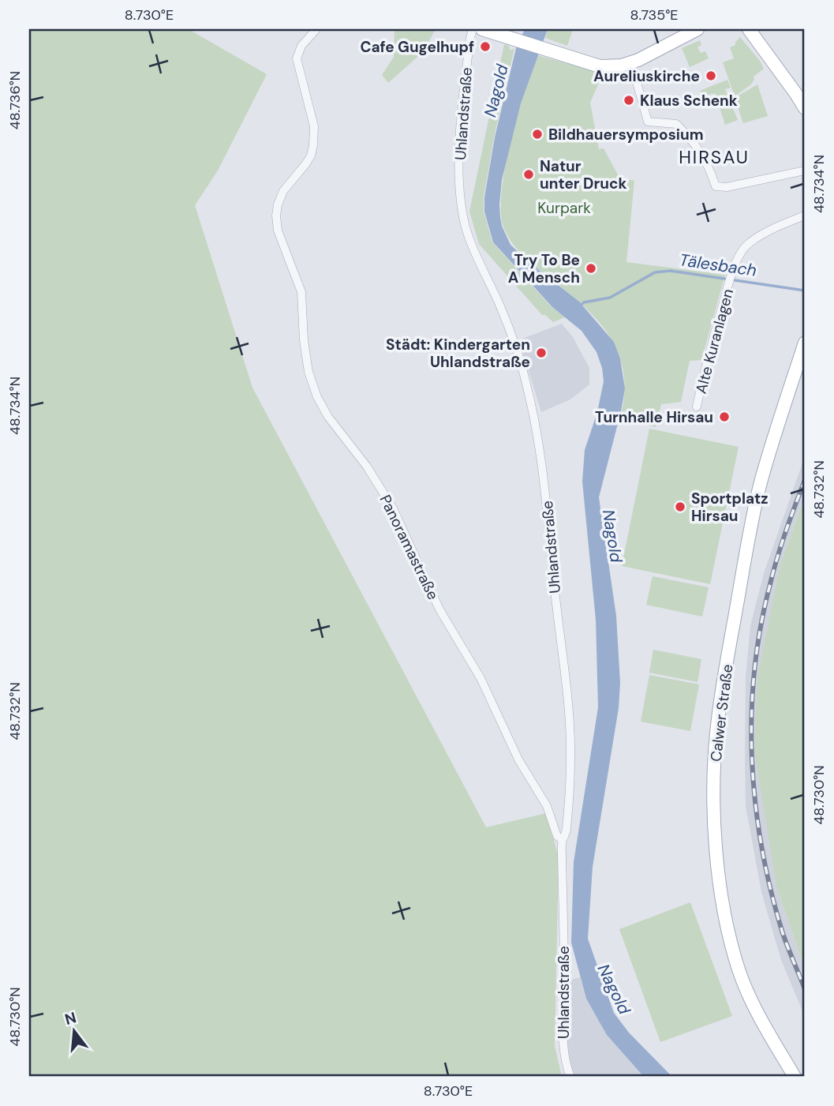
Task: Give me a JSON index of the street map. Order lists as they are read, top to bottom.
{
  "streets": {
    "main road": ["Calwer Straße"],
    "street": ["Uhlandstraße", "Alte Kuranlagen", "Panoramastraße"]
  },
  "crossings": [
    ["Uhlandstraße", "Panoramastraße"]
  ],
  "districts": ["HIRSAU"],
  "water": ["Nagold", "Tälesbach"],
  "parks": ["Kurpark"],
  "places": [
    "Cafe Gugelhupf",
    "Aureliuskirche",
    "Klaus Schenk",
    "Bildhauersymposium",
    "Natur unter Druck",
    "Try To Be A Mensch",
    "Städt: Kindergarten Uhlandstraße",
    "Turnhalle Hirsau",
    "Sportplatz Hirsau"
  ],
  "north": "top",
  "coordinates": [
    "8.730°E",
    "8.735°E",
    "48.736°N",
    "48.734°N",
    "48.732°N",
    "48.730°N"
  ]
}
